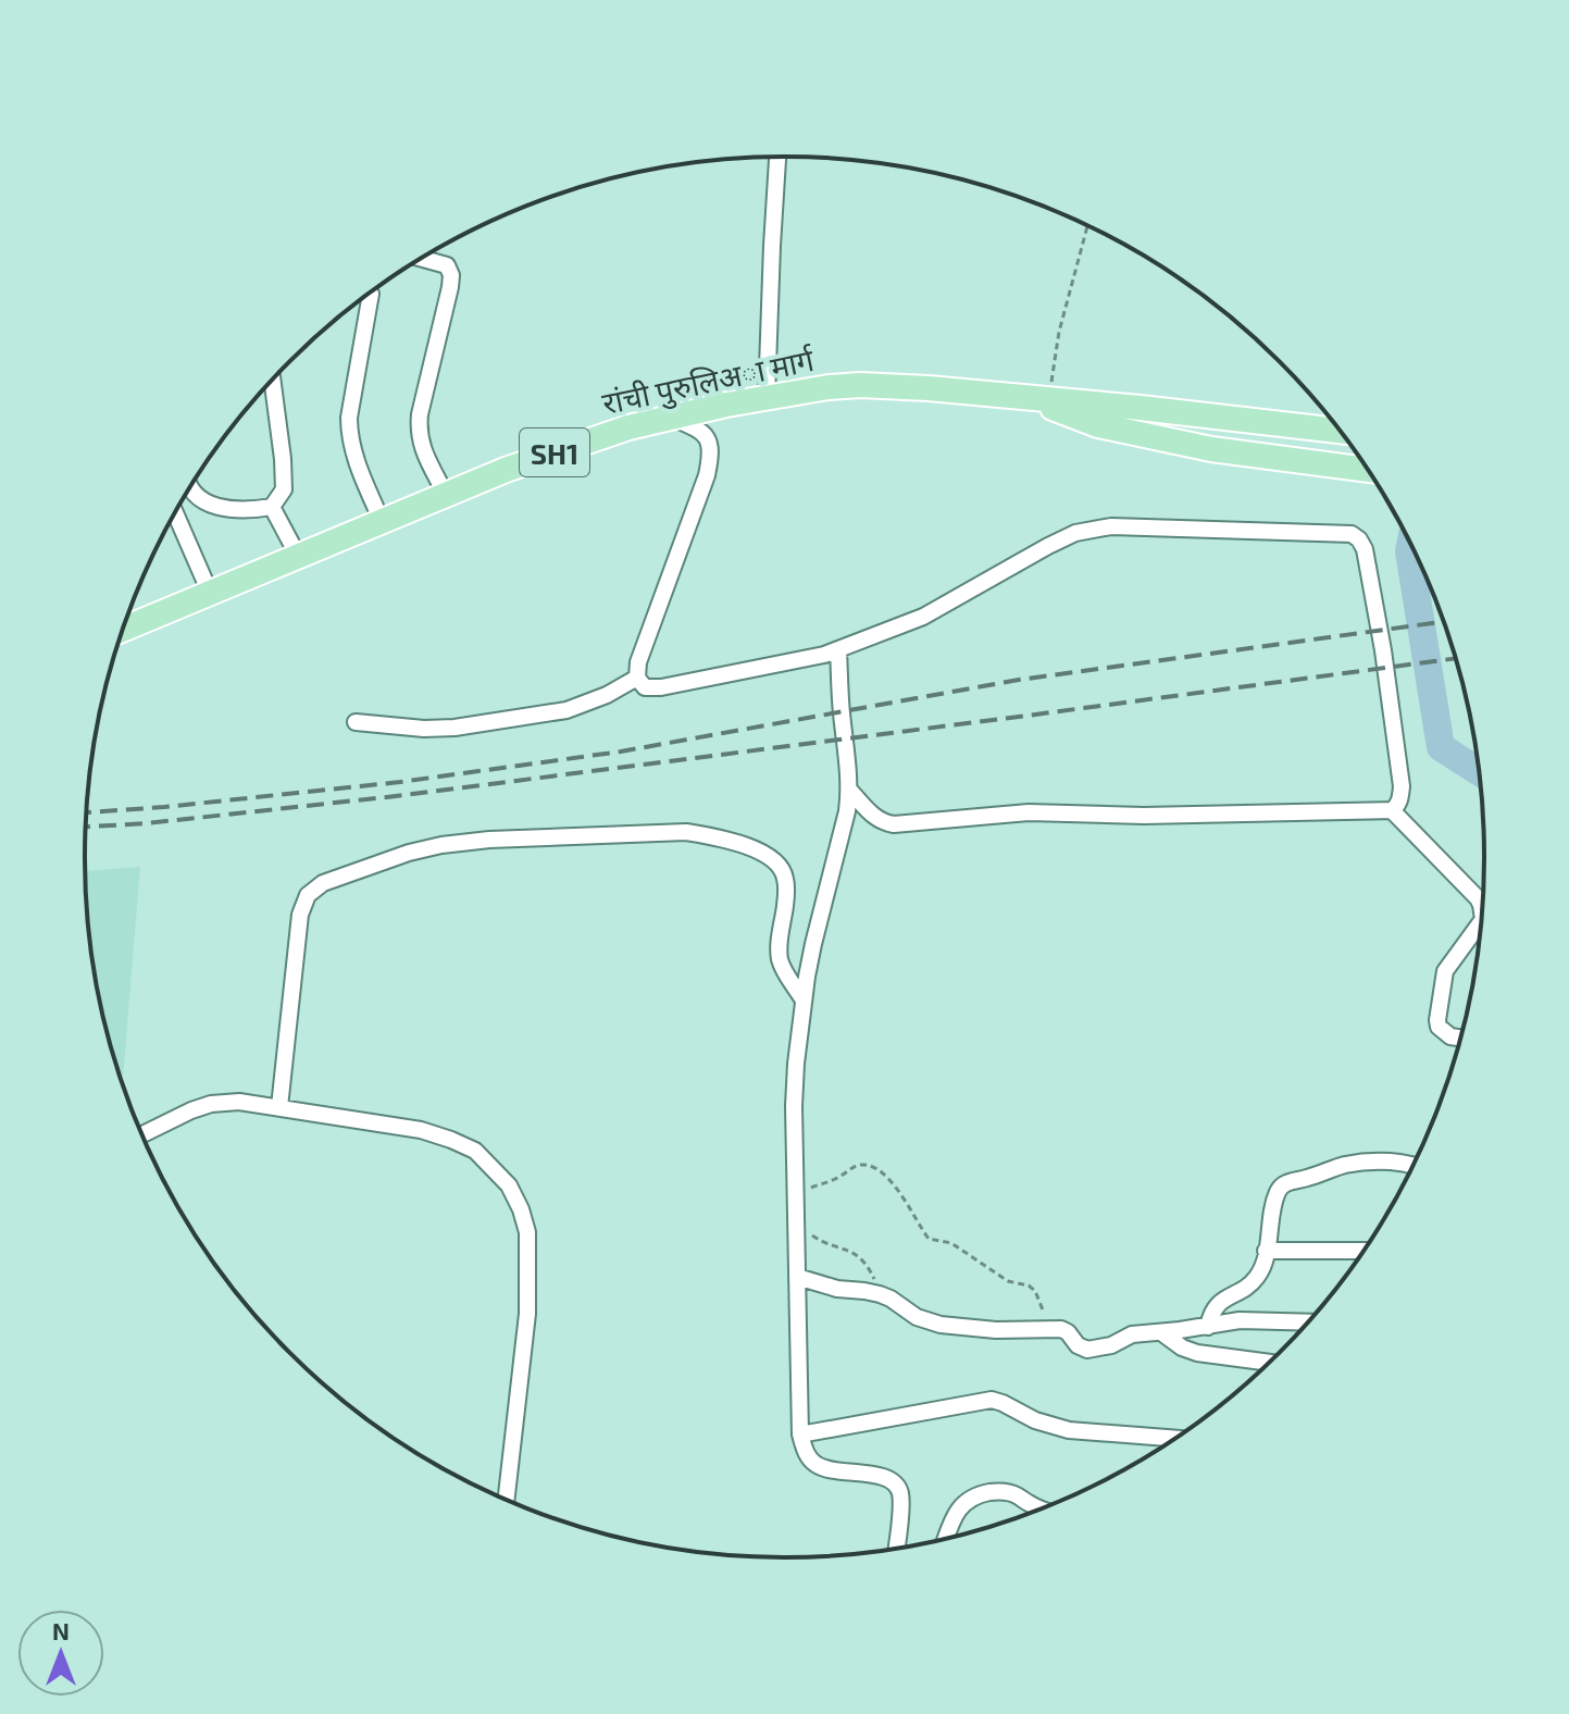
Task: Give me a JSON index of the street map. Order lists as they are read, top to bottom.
{
  "streets": {
    "main road": ["रांची पुरुलिअा मार्ग", "SH1"]
  },
  "crossings": [
    ["रांची पुरुलिअा मार्ग", "SH1"]
  ],
  "north": "top"
}
